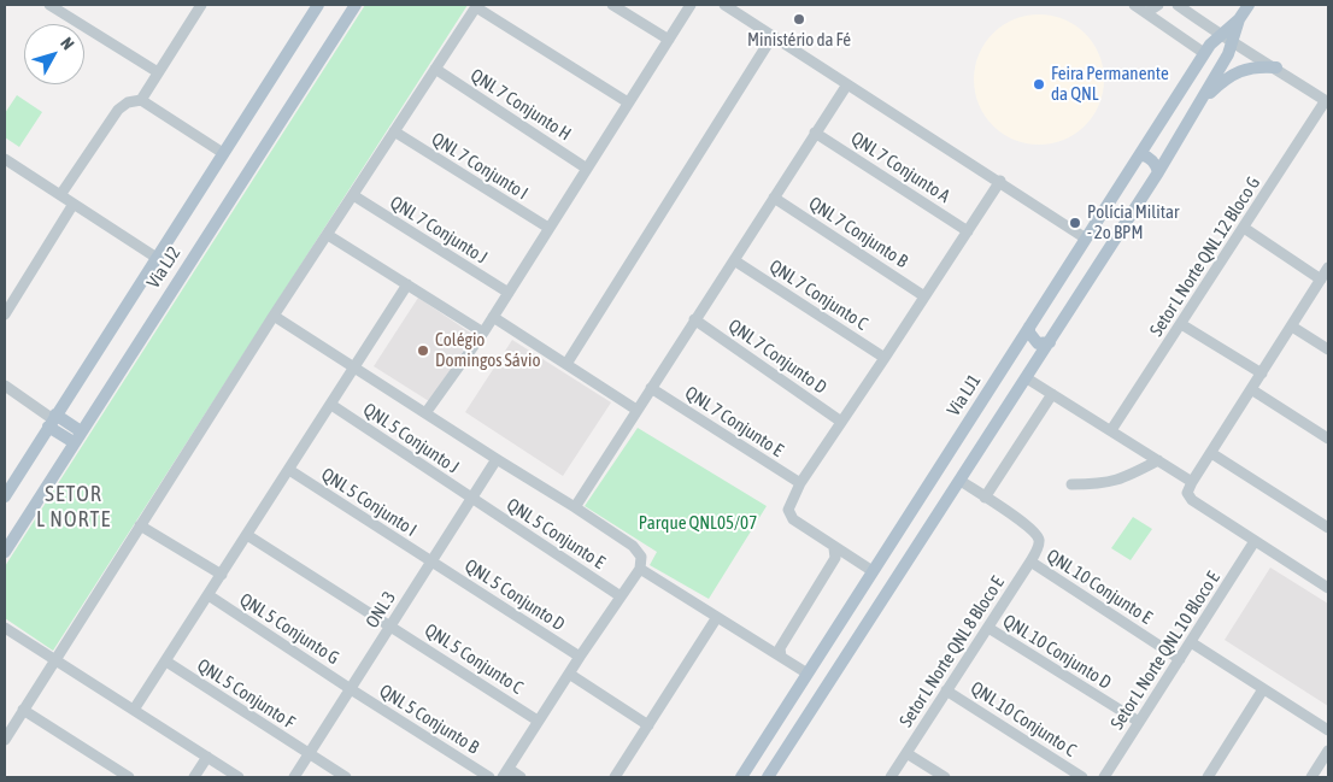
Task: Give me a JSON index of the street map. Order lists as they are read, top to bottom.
{
  "streets": {
    "main road": ["Via LJ2", "Via LJ1"],
    "street": [
      "QNL 7 Conjunto H",
      "QNL 7 Conjunto I",
      "QNL 7 Conjunto A",
      "QNL 7 Conjunto J",
      "QNL 7 Conjunto B",
      "Setor L Norte QNL 12 Bloco G",
      "QNL 7 Conjunto C",
      "QNL 7 Conjunto D",
      "QNL 7 Conjunto E",
      "QNL 5 Conjunto J",
      "QNL 5 Conjunto I",
      "QNL 5 Conjunto E",
      "QNL 10 Conjunto E",
      "QNL 5 Conjunto D",
      "ONL 3",
      "QNL 5 Conjunto G",
      "Setor L Norte QNL 10 Bloco E",
      "Setor L Norte QNL 8 Bloco E",
      "QNL 10 Conjunto D",
      "QNL 5 Conjunto C",
      "QNL 5 Conjunto F",
      "QNL 5 Conjunto B",
      "QNL 10 Conjunto C"
    ]
  },
  "crossings": [
    ["QNL 5 Conjunto J", "QNL 5 Conjunto E"],
    ["QNL 5 Conjunto J", "ONL 3"],
    ["QNL 5 Conjunto I", "QNL 5 Conjunto D"],
    ["QNL 5 Conjunto I", "ONL 3"],
    ["QNL 5 Conjunto E", "ONL 3"],
    ["QNL 10 Conjunto E", "Setor L Norte QNL 10 Bloco E"],
    ["QNL 10 Conjunto E", "Setor L Norte QNL 8 Bloco E"],
    ["QNL 5 Conjunto D", "ONL 3"],
    ["ONL 3", "QNL 5 Conjunto G"],
    ["ONL 3", "QNL 5 Conjunto C"],
    ["ONL 3", "QNL 5 Conjunto F"],
    ["ONL 3", "QNL 5 Conjunto B"],
    ["QNL 5 Conjunto G", "QNL 5 Conjunto B"],
    ["Setor L Norte QNL 10 Bloco E", "QNL 10 Conjunto D"],
    ["Setor L Norte QNL 8 Bloco E", "QNL 10 Conjunto D"],
    ["Setor L Norte QNL 8 Bloco E", "QNL 10 Conjunto C"]
  ],
  "districts": ["SETOR L NORTE"],
  "parks": ["Parque QNL05/07"],
  "places": [
    "Ministério da Fé",
    "Feira Permanente da QNL",
    "Polícia Militar - 2o BPM",
    "Colégio Domingos Sávio"
  ],
  "north": "top right"
}
